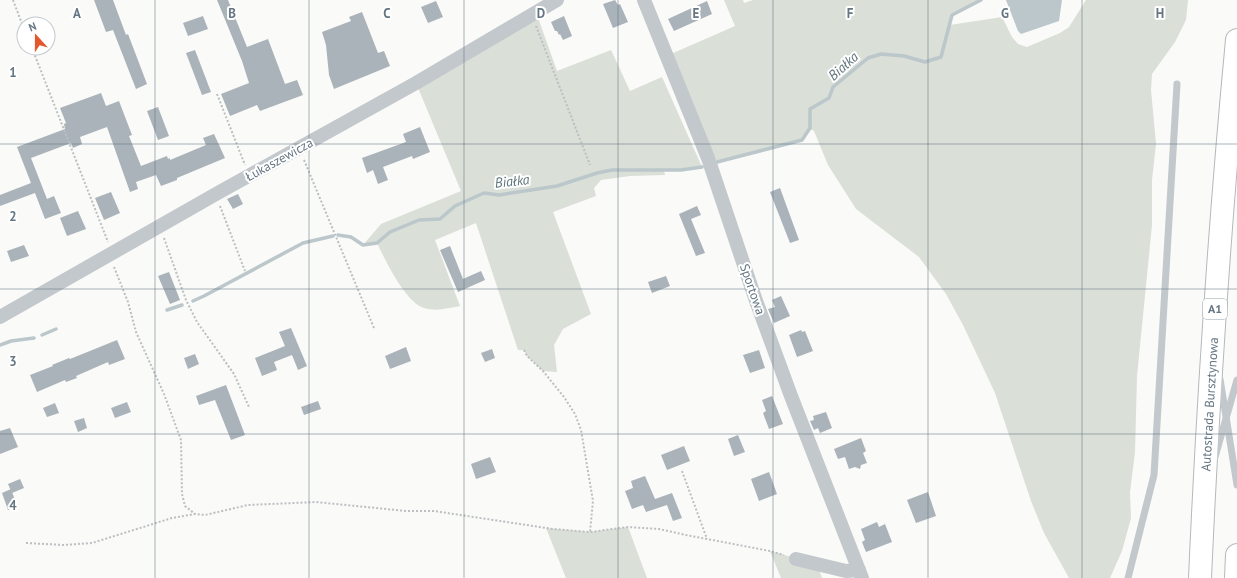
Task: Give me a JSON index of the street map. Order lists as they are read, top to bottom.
{
  "streets": {
    "highway": ["A1", "Autostrada Bursztynowa"],
    "street": ["Łukaszewicza", "Sportowa"]
  },
  "water": ["Białka"],
  "north": "top",
  "grid": {
    "columns": [
      "A",
      "B",
      "C",
      "D",
      "E",
      "F",
      "G",
      "H"
    ],
    "rows": [
      "1",
      "2",
      "3",
      "4"
    ]
  }
}
